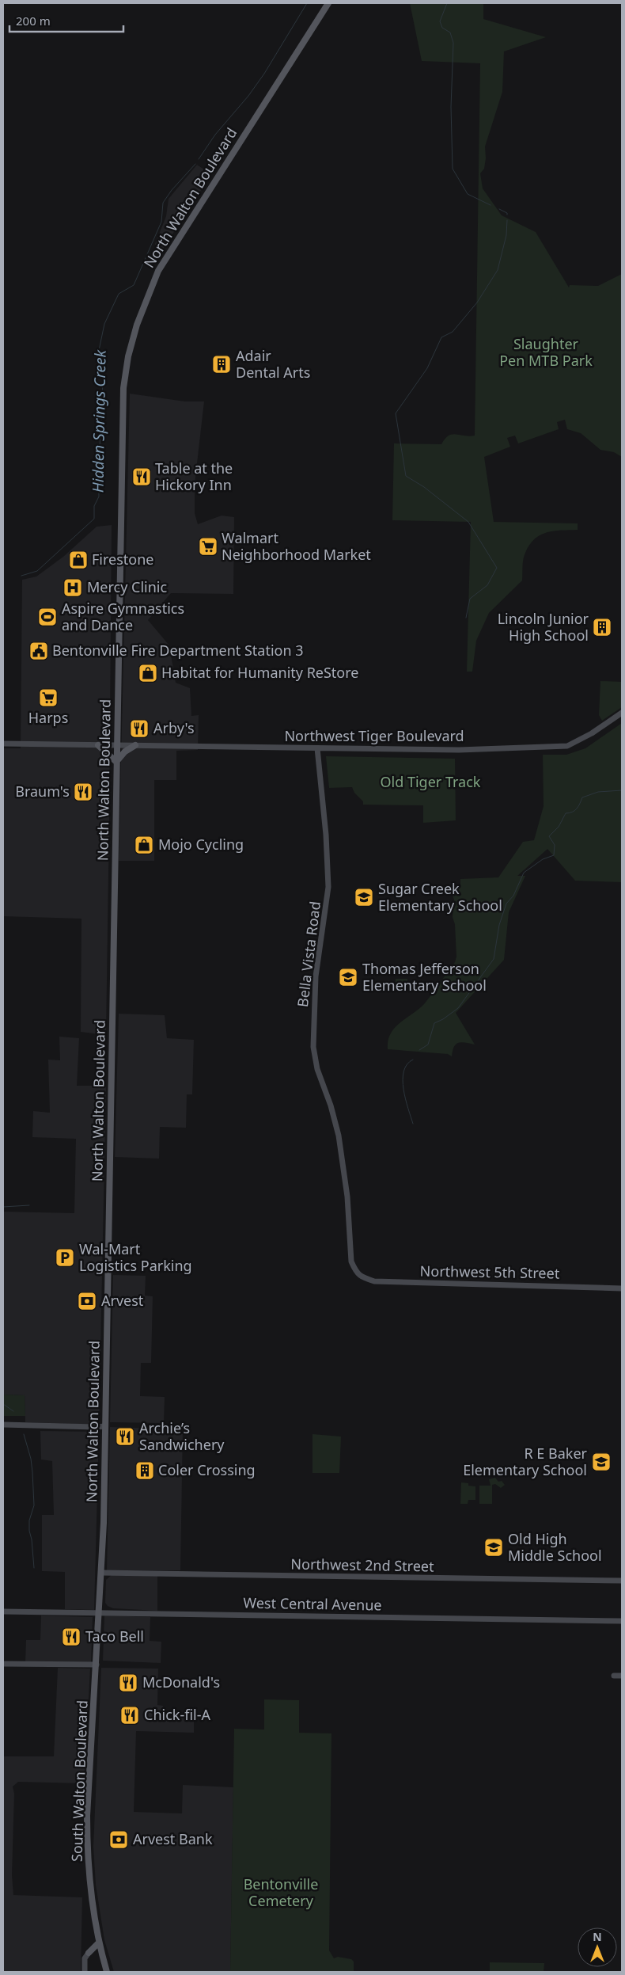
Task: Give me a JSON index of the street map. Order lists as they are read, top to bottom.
{
  "streets": {
    "main road": ["North Walton Boulevard", "South Walton Boulevard"],
    "street": [
      "Northwest Tiger Boulevard",
      "Bella Vista Road",
      "Northwest 5th Street",
      "Northwest 2nd Street",
      "West Central Avenue"
    ]
  },
  "crossings": [
    ["North Walton Boulevard", "Northwest Tiger Boulevard"],
    ["North Walton Boulevard", "Northwest 2nd Street"],
    ["North Walton Boulevard", "West Central Avenue"],
    ["North Walton Boulevard", "South Walton Boulevard"],
    ["Northwest Tiger Boulevard", "Bella Vista Road"],
    ["Bella Vista Road", "Northwest 5th Street"],
    ["West Central Avenue", "South Walton Boulevard"]
  ],
  "water": ["Hidden Springs Creek"],
  "parks": ["Slaughter Pen MTB Park", "Old Tiger Track", "Bentonville Cemetery"],
  "places": {
    "building": ["Adair Dental Arts", "Lincoln Junior High School", "Coler Crossing"],
    "restaurant": [
      "Table at the Hickory Inn",
      "Arby's",
      "Braum's",
      "Archie’s Sandwichery",
      "Taco Bell",
      "McDonald's",
      "Chick-fil-A"
    ],
    "supermarket": ["Walmart Neighborhood Market", "Harps"],
    "shop": ["Firestone", "Habitat for Humanity ReStore", "Mojo Cycling"],
    "hospital": ["Mercy Clinic"],
    "sports": ["Aspire Gymnastics and Dance"],
    "public building": ["Bentonville Fire Department Station 3"],
    "school or university": [
      "Sugar Creek Elementary School",
      "Thomas Jefferson Elementary School",
      "R E Baker Elementary School",
      "Old High Middle School"
    ],
    "parking": ["Wal-Mart Logistics Parking"],
    "bank": ["Arvest", "Arvest Bank"]
  },
  "scale_bar": "200 m",
  "north": "top"
}
